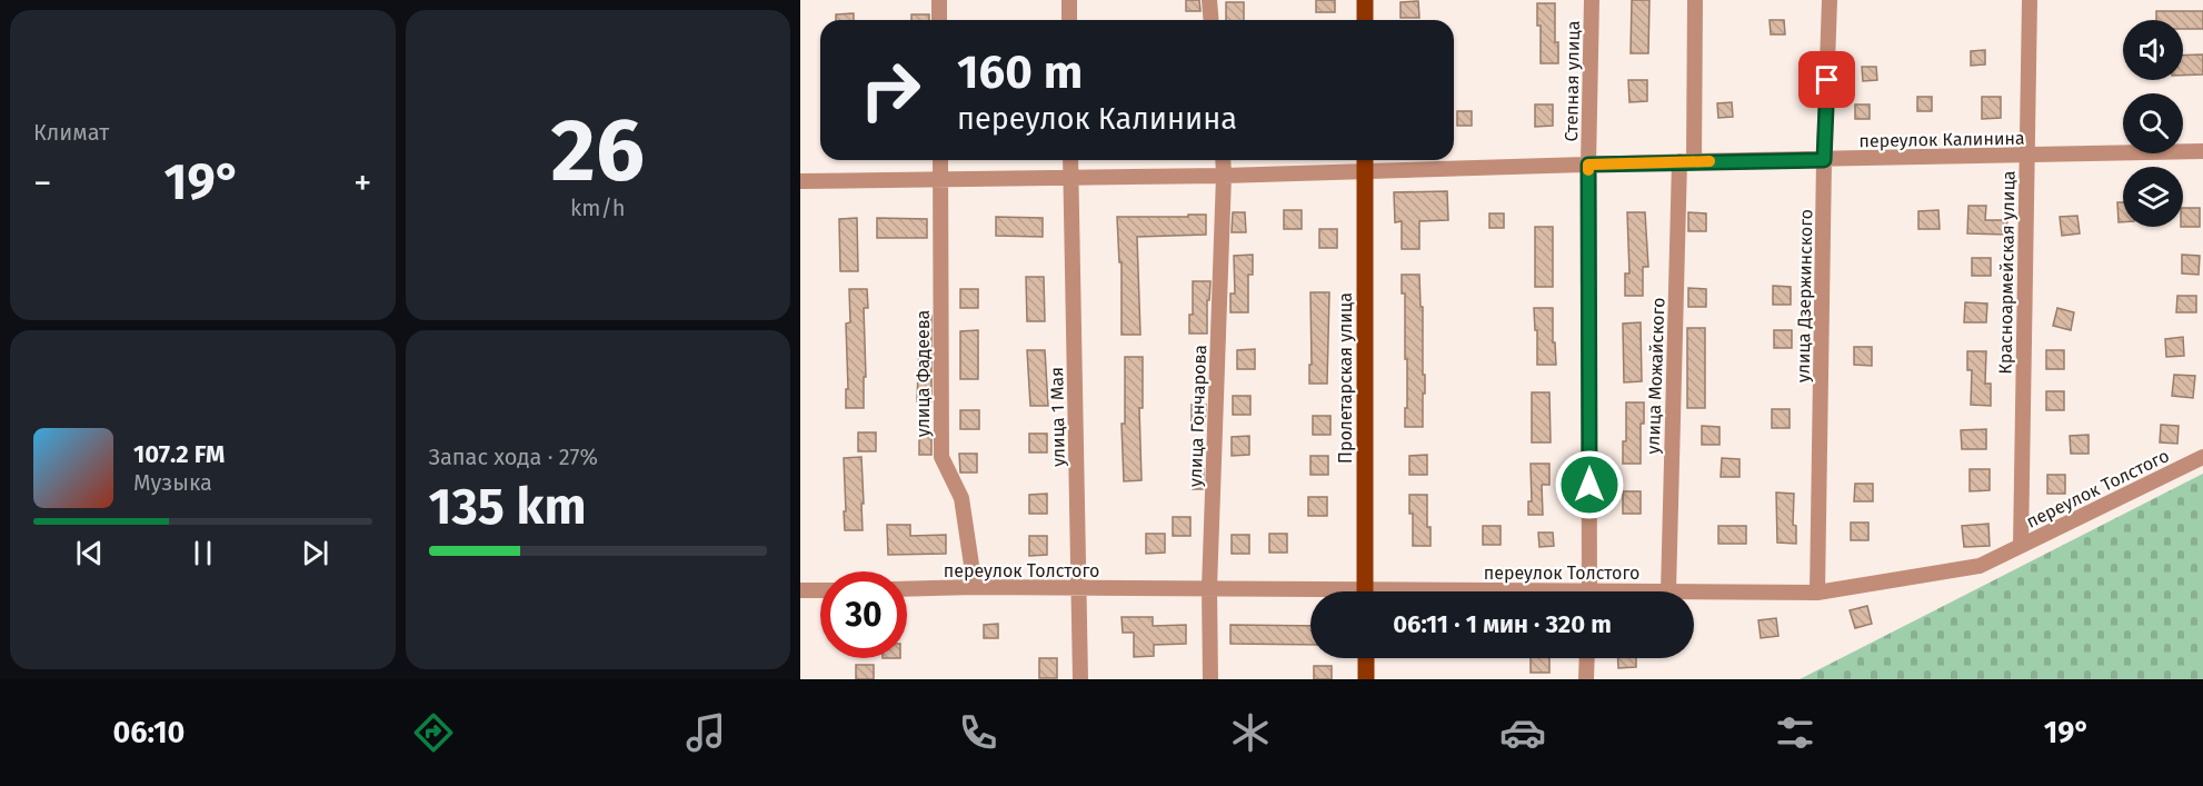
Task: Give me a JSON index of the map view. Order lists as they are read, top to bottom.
{
  "streets": {
    "main road": ["Пролетарская улица"],
    "street": [
      "Степная улица",
      "переулок Калинина",
      "Красноармейская улица",
      "улица Дзержинского",
      "улица Фадеева",
      "улица Можайского",
      "улица Гончарова",
      "улица 1 Мая",
      "переулок Толстого"
    ]
  },
  "crossings": [
    ["Степная улица", "переулок Калинина"],
    ["переулок Калинина", "Красноармейская улица"],
    ["переулок Калинина", "улица Дзержинского"],
    ["переулок Калинина", "улица Фадеева"],
    ["переулок Калинина", "улица Можайского"],
    ["переулок Калинина", "Пролетарская улица"],
    ["переулок Калинина", "улица Гончарова"],
    ["переулок Калинина", "улица 1 Мая"],
    ["Красноармейская улица", "переулок Толстого"],
    ["улица Дзержинского", "переулок Толстого"],
    ["улица Фадеева", "переулок Толстого"],
    ["улица Гончарова", "переулок Толстого"],
    ["улица 1 Мая", "переулок Толстого"]
  ],
  "page": {
    "tile": [
      "Климат",
      ["26", "km/h"],
      ["Запас хода · 27%", "135 km"]
    ],
    "turn": ["160 m", "переулок Калинина"],
    "heat": ["−", "19°", "+"],
    "song": ["107.2 FM", "Музыка"],
    "limit": "30",
    "trip": "06:11 · 1 мин · 320 m",
    "tabs": ["06:10", "19°"]
  }
}
